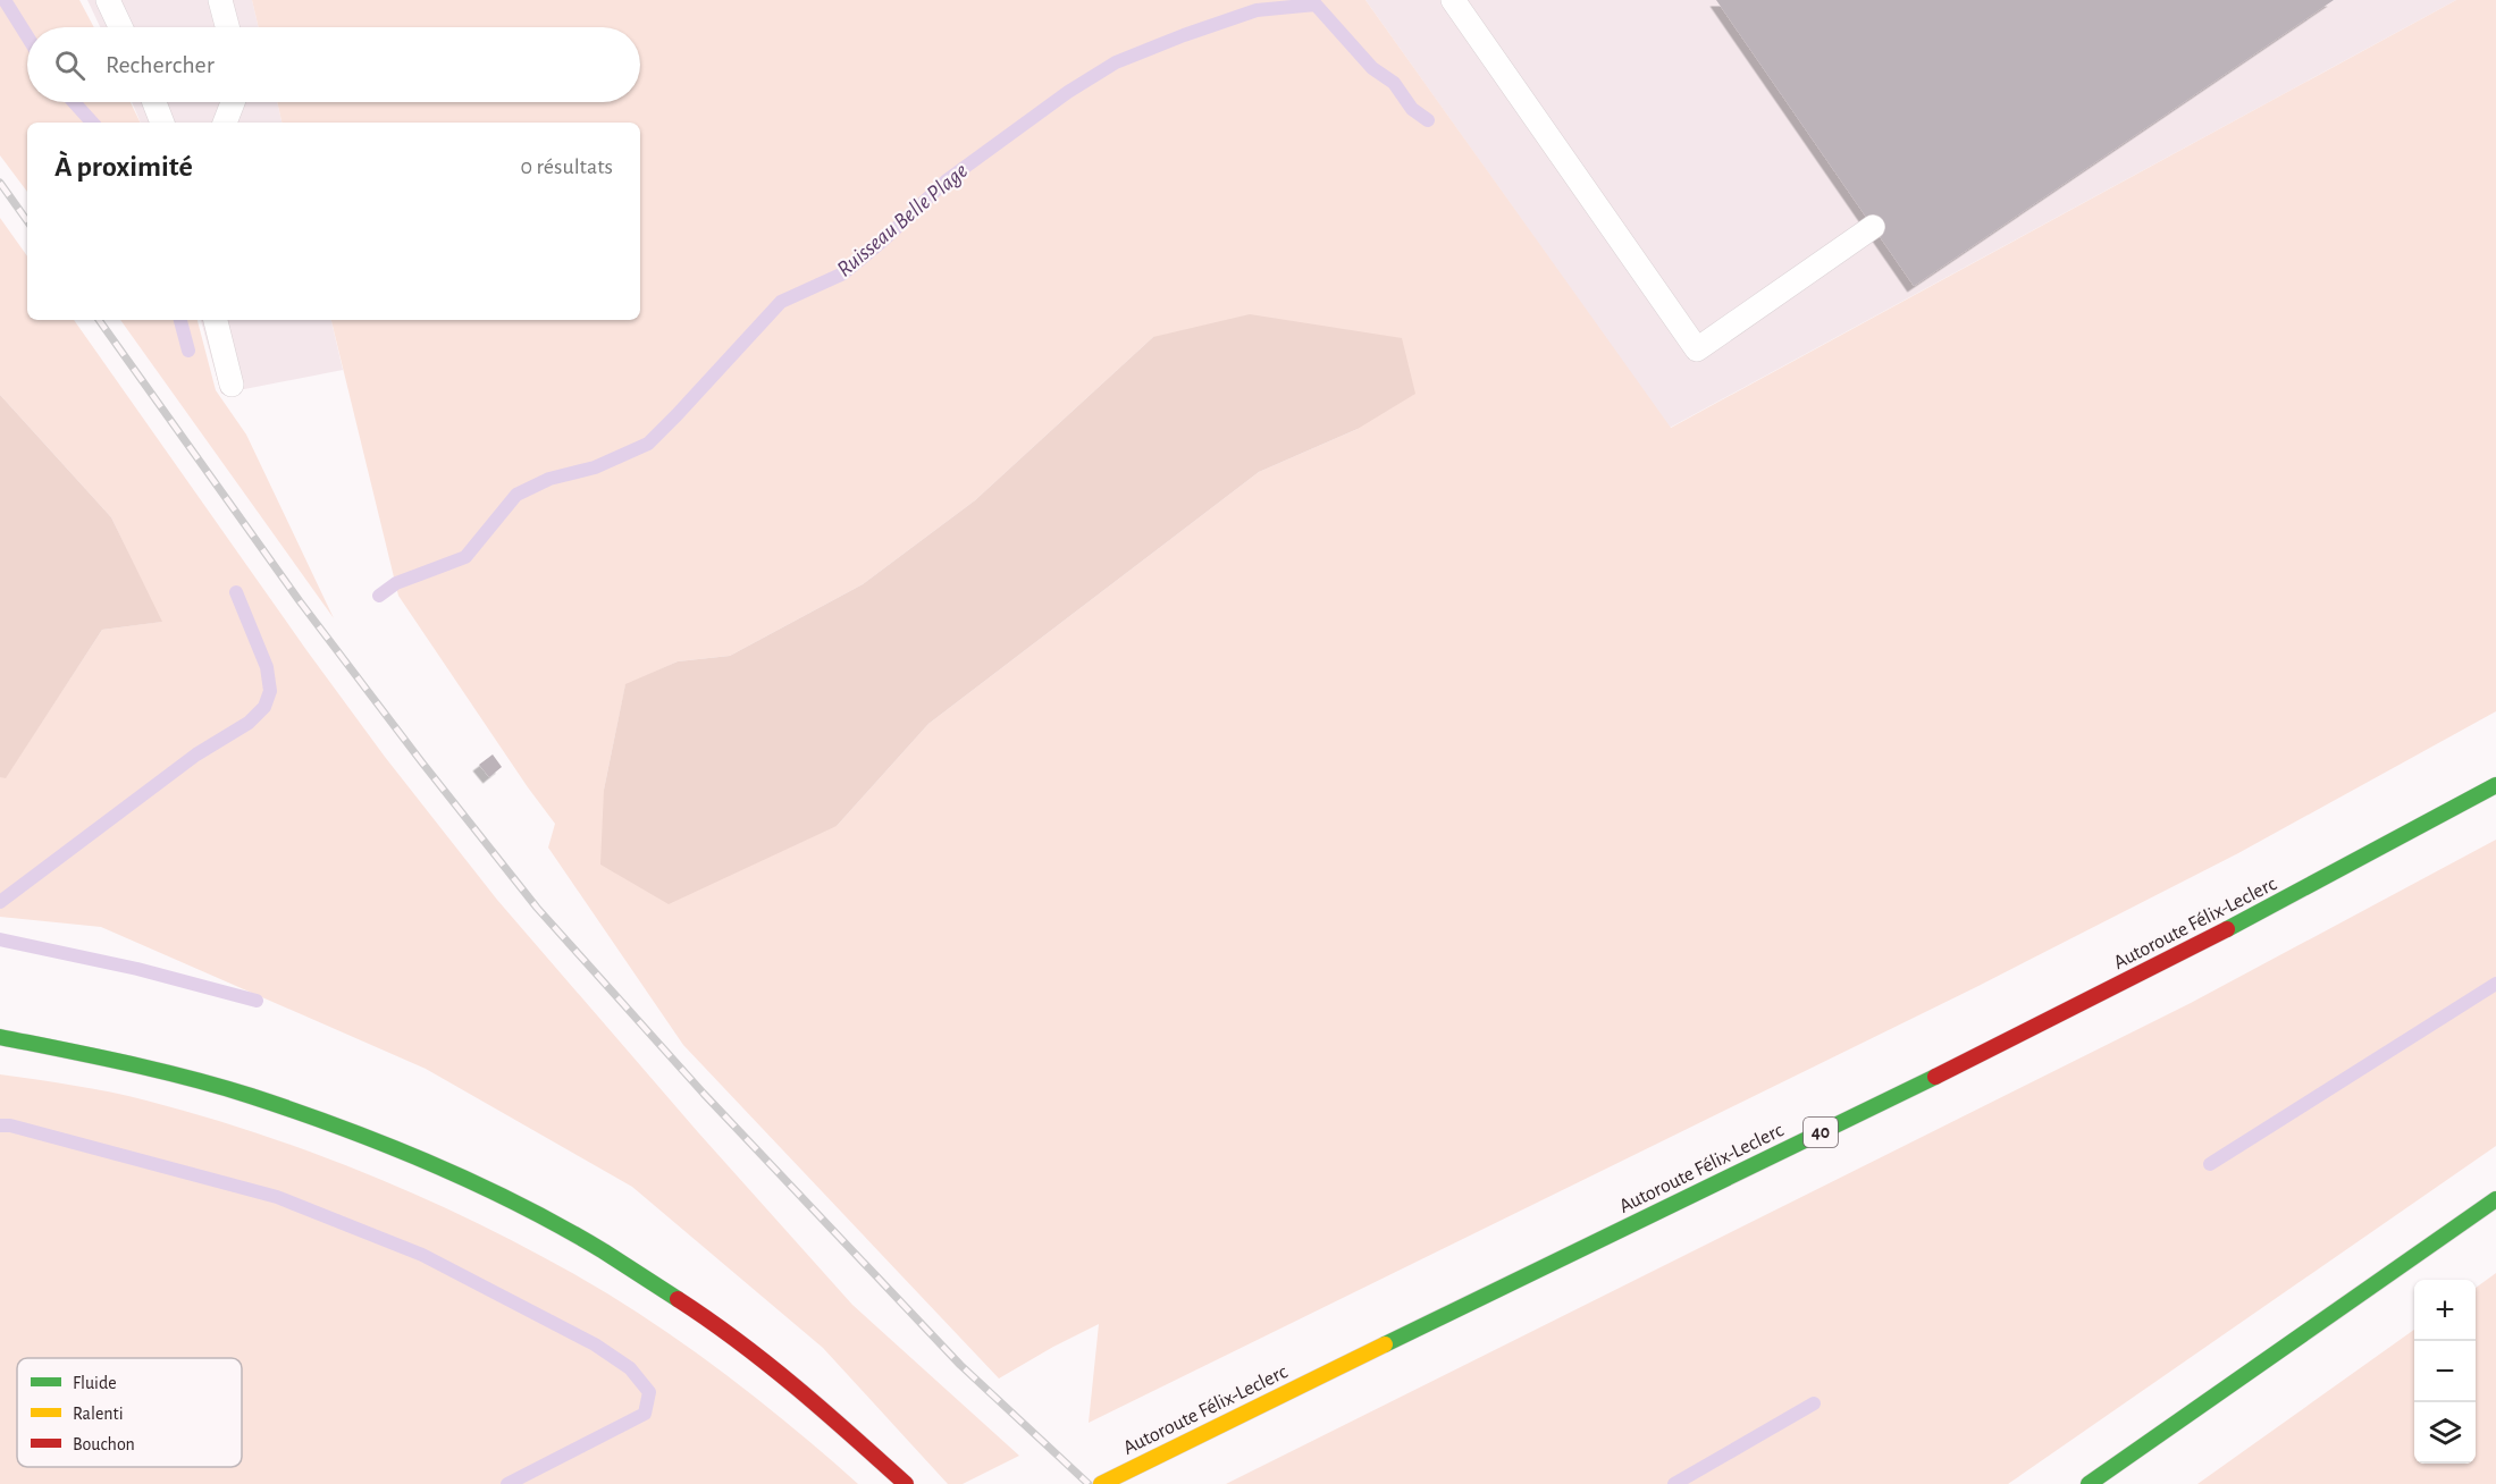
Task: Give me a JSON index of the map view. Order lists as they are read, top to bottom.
{
  "streets": {
    "highway": ["Autoroute Félix-Leclerc", "40"]
  },
  "water": ["Ruisseau Belle Plage"],
  "legend": ["Fluide", "Ralenti", "Bouchon"],
  "page": {
    "search": "Rechercher",
    "heading": ["À proximité", "0 résultats"],
    "map_buttons": ["+", "−"]
  }
}
